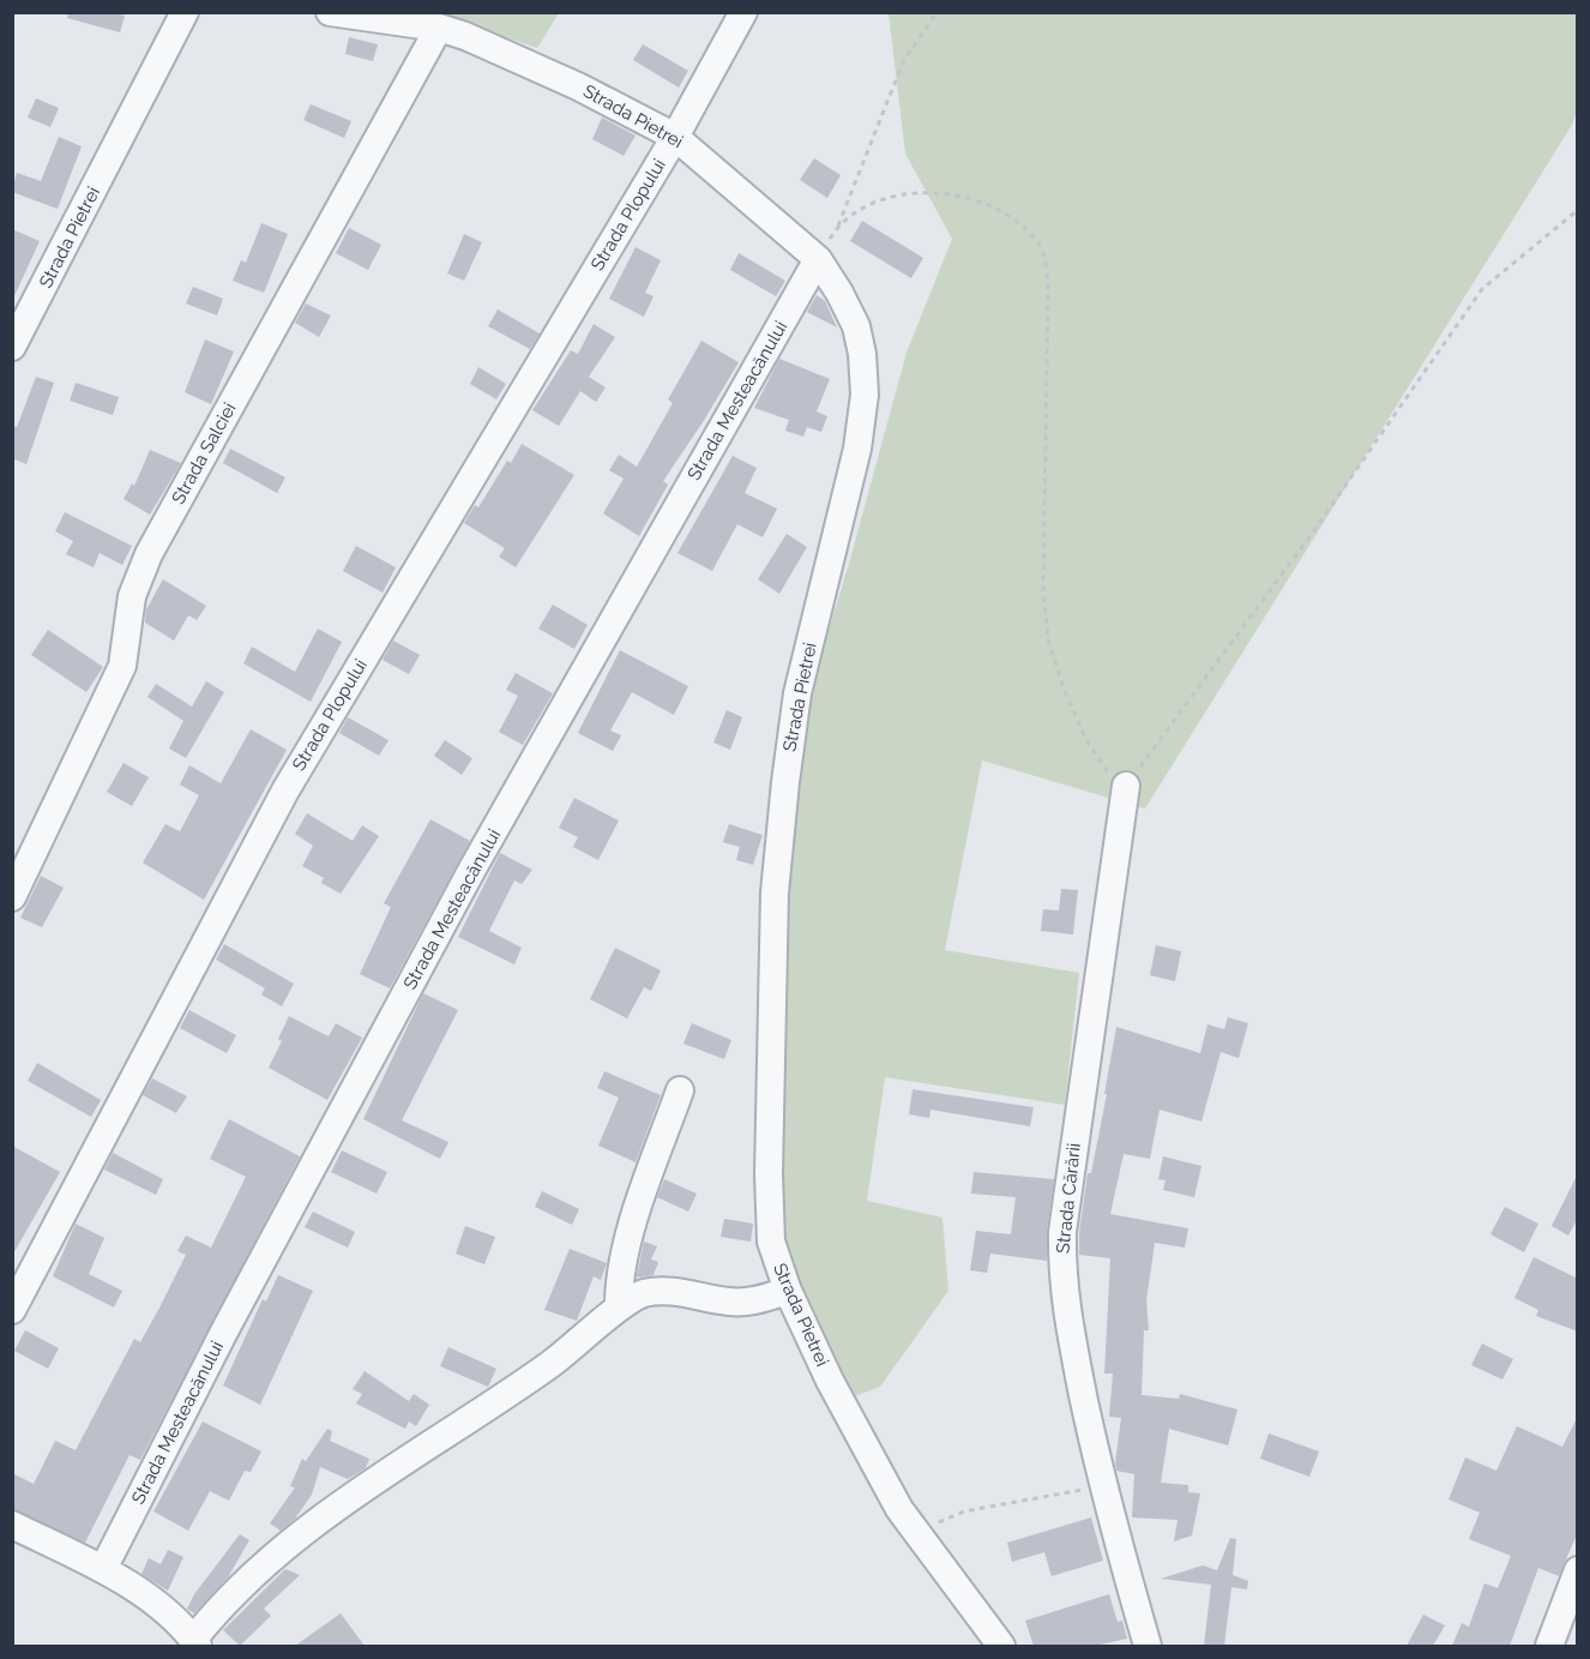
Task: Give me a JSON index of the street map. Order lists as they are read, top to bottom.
{
  "streets": {
    "street": [
      "Strada Pietrei",
      "Strada Plopului",
      "Strada Mesteacănului",
      "Strada Salciei",
      "Strada Cărării"
    ]
  },
  "crossings": [
    ["Strada Pietrei", "Strada Plopului"],
    ["Strada Pietrei", "Strada Mesteacănului"],
    ["Strada Pietrei", "Strada Salciei"]
  ]
}
